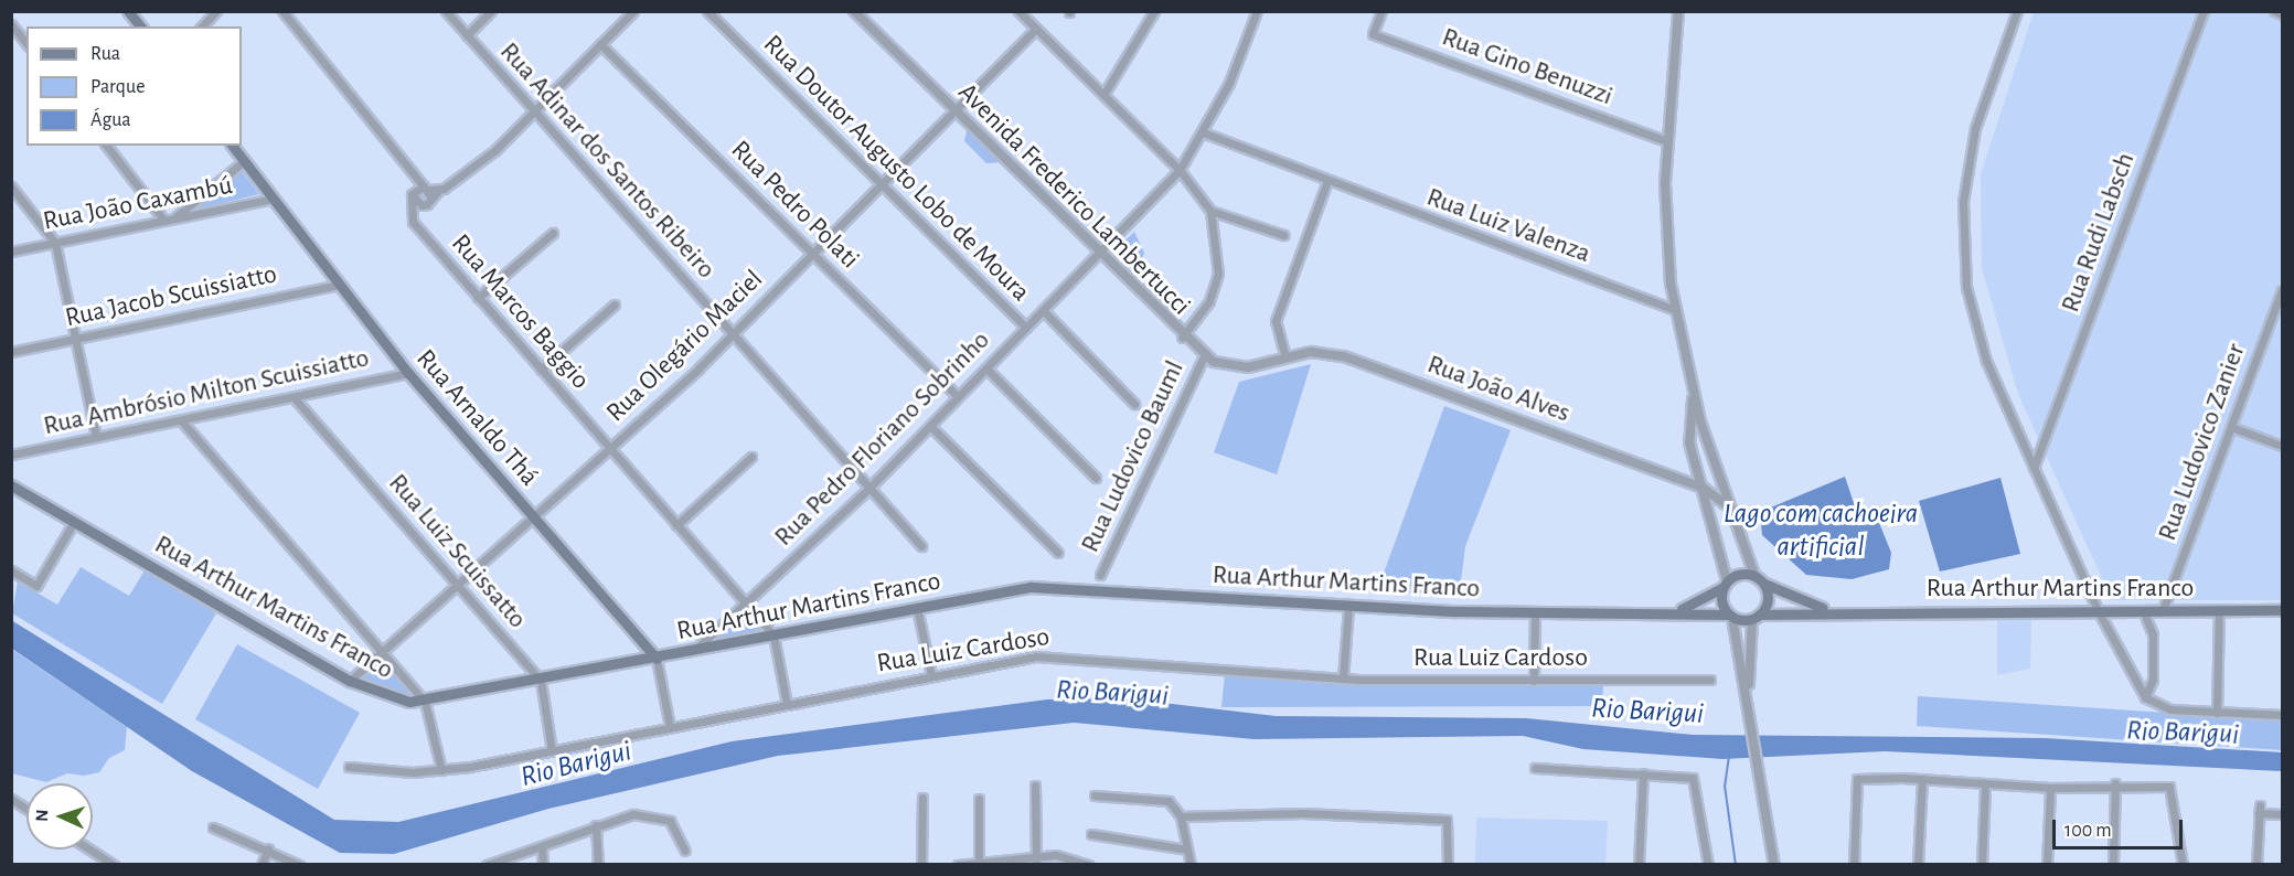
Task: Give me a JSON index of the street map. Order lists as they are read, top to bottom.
{
  "streets": {
    "main road": ["Rua Arnaldo Thá", "Rua Arthur Martins Franco"],
    "street": [
      "Rua Gino Benuzzi",
      "Rua Adinar dos Santos Ribeiro",
      "Rua Doutor Augusto Lobo de Moura",
      "Avenida Frederico Lambertucci",
      "Rua João Caxambú",
      "Rua Pedro Polati",
      "Rua Luiz Valenza",
      "Rua Rudi Labsch",
      "Rua Jacob Scuissiatto",
      "Rua Marcos Baggio",
      "Rua Olegário Maciel",
      "Rua João Alves",
      "Rua Ambrósio Milton Scuissiatto",
      "Rua Pedro Floriano Sobrinho",
      "Rua Ludovico Zanier",
      "Rua Ludovico Bauml",
      "Rua Luiz Scuissatto",
      "Rua Luiz Cardoso"
    ]
  },
  "crossings": [
    ["Rua Adinar dos Santos Ribeiro", "Rua Olegário Maciel"],
    ["Rua Adinar dos Santos Ribeiro", "Rua Pedro Floriano Sobrinho"],
    ["Rua Doutor Augusto Lobo de Moura", "Rua Olegário Maciel"],
    ["Rua Doutor Augusto Lobo de Moura", "Rua Pedro Floriano Sobrinho"],
    ["Avenida Frederico Lambertucci", "Rua Olegário Maciel"],
    ["Avenida Frederico Lambertucci", "Rua João Alves"],
    ["Avenida Frederico Lambertucci", "Rua Pedro Floriano Sobrinho"],
    ["Avenida Frederico Lambertucci", "Rua Ludovico Bauml"],
    ["Rua João Caxambú", "Rua Arnaldo Thá"],
    ["Rua Pedro Polati", "Rua Olegário Maciel"],
    ["Rua Pedro Polati", "Rua Pedro Floriano Sobrinho"],
    ["Rua Luiz Valenza", "Rua Pedro Floriano Sobrinho"],
    ["Rua Jacob Scuissiatto", "Rua Arnaldo Thá"],
    ["Rua Marcos Baggio", "Rua Olegário Maciel"],
    ["Rua Marcos Baggio", "Rua Pedro Floriano Sobrinho"],
    ["Rua Marcos Baggio", "Rua Arthur Martins Franco"],
    ["Rua Marcos Baggio", "Rua Luiz Cardoso"],
    ["Rua Olegário Maciel", "Rua Arnaldo Thá"],
    ["Rua Olegário Maciel", "Rua Luiz Scuissatto"],
    ["Rua Olegário Maciel", "Rua Arthur Martins Franco"],
    ["Rua Ambrósio Milton Scuissiatto", "Rua Arnaldo Thá"],
    ["Rua Ambrósio Milton Scuissiatto", "Rua Luiz Scuissatto"],
    ["Rua Arnaldo Thá", "Rua Arthur Martins Franco"],
    ["Rua Pedro Floriano Sobrinho", "Rua Arthur Martins Franco"],
    ["Rua Ludovico Zanier", "Rua Arthur Martins Franco"],
    ["Rua Luiz Scuissatto", "Rua Arthur Martins Franco"]
  ],
  "water": ["Lago com cachoeira artificial", "Rio Barigui"],
  "legend": ["Rua", "Parque", "Água"],
  "scale_bar": "100 m",
  "north": "left"
}
